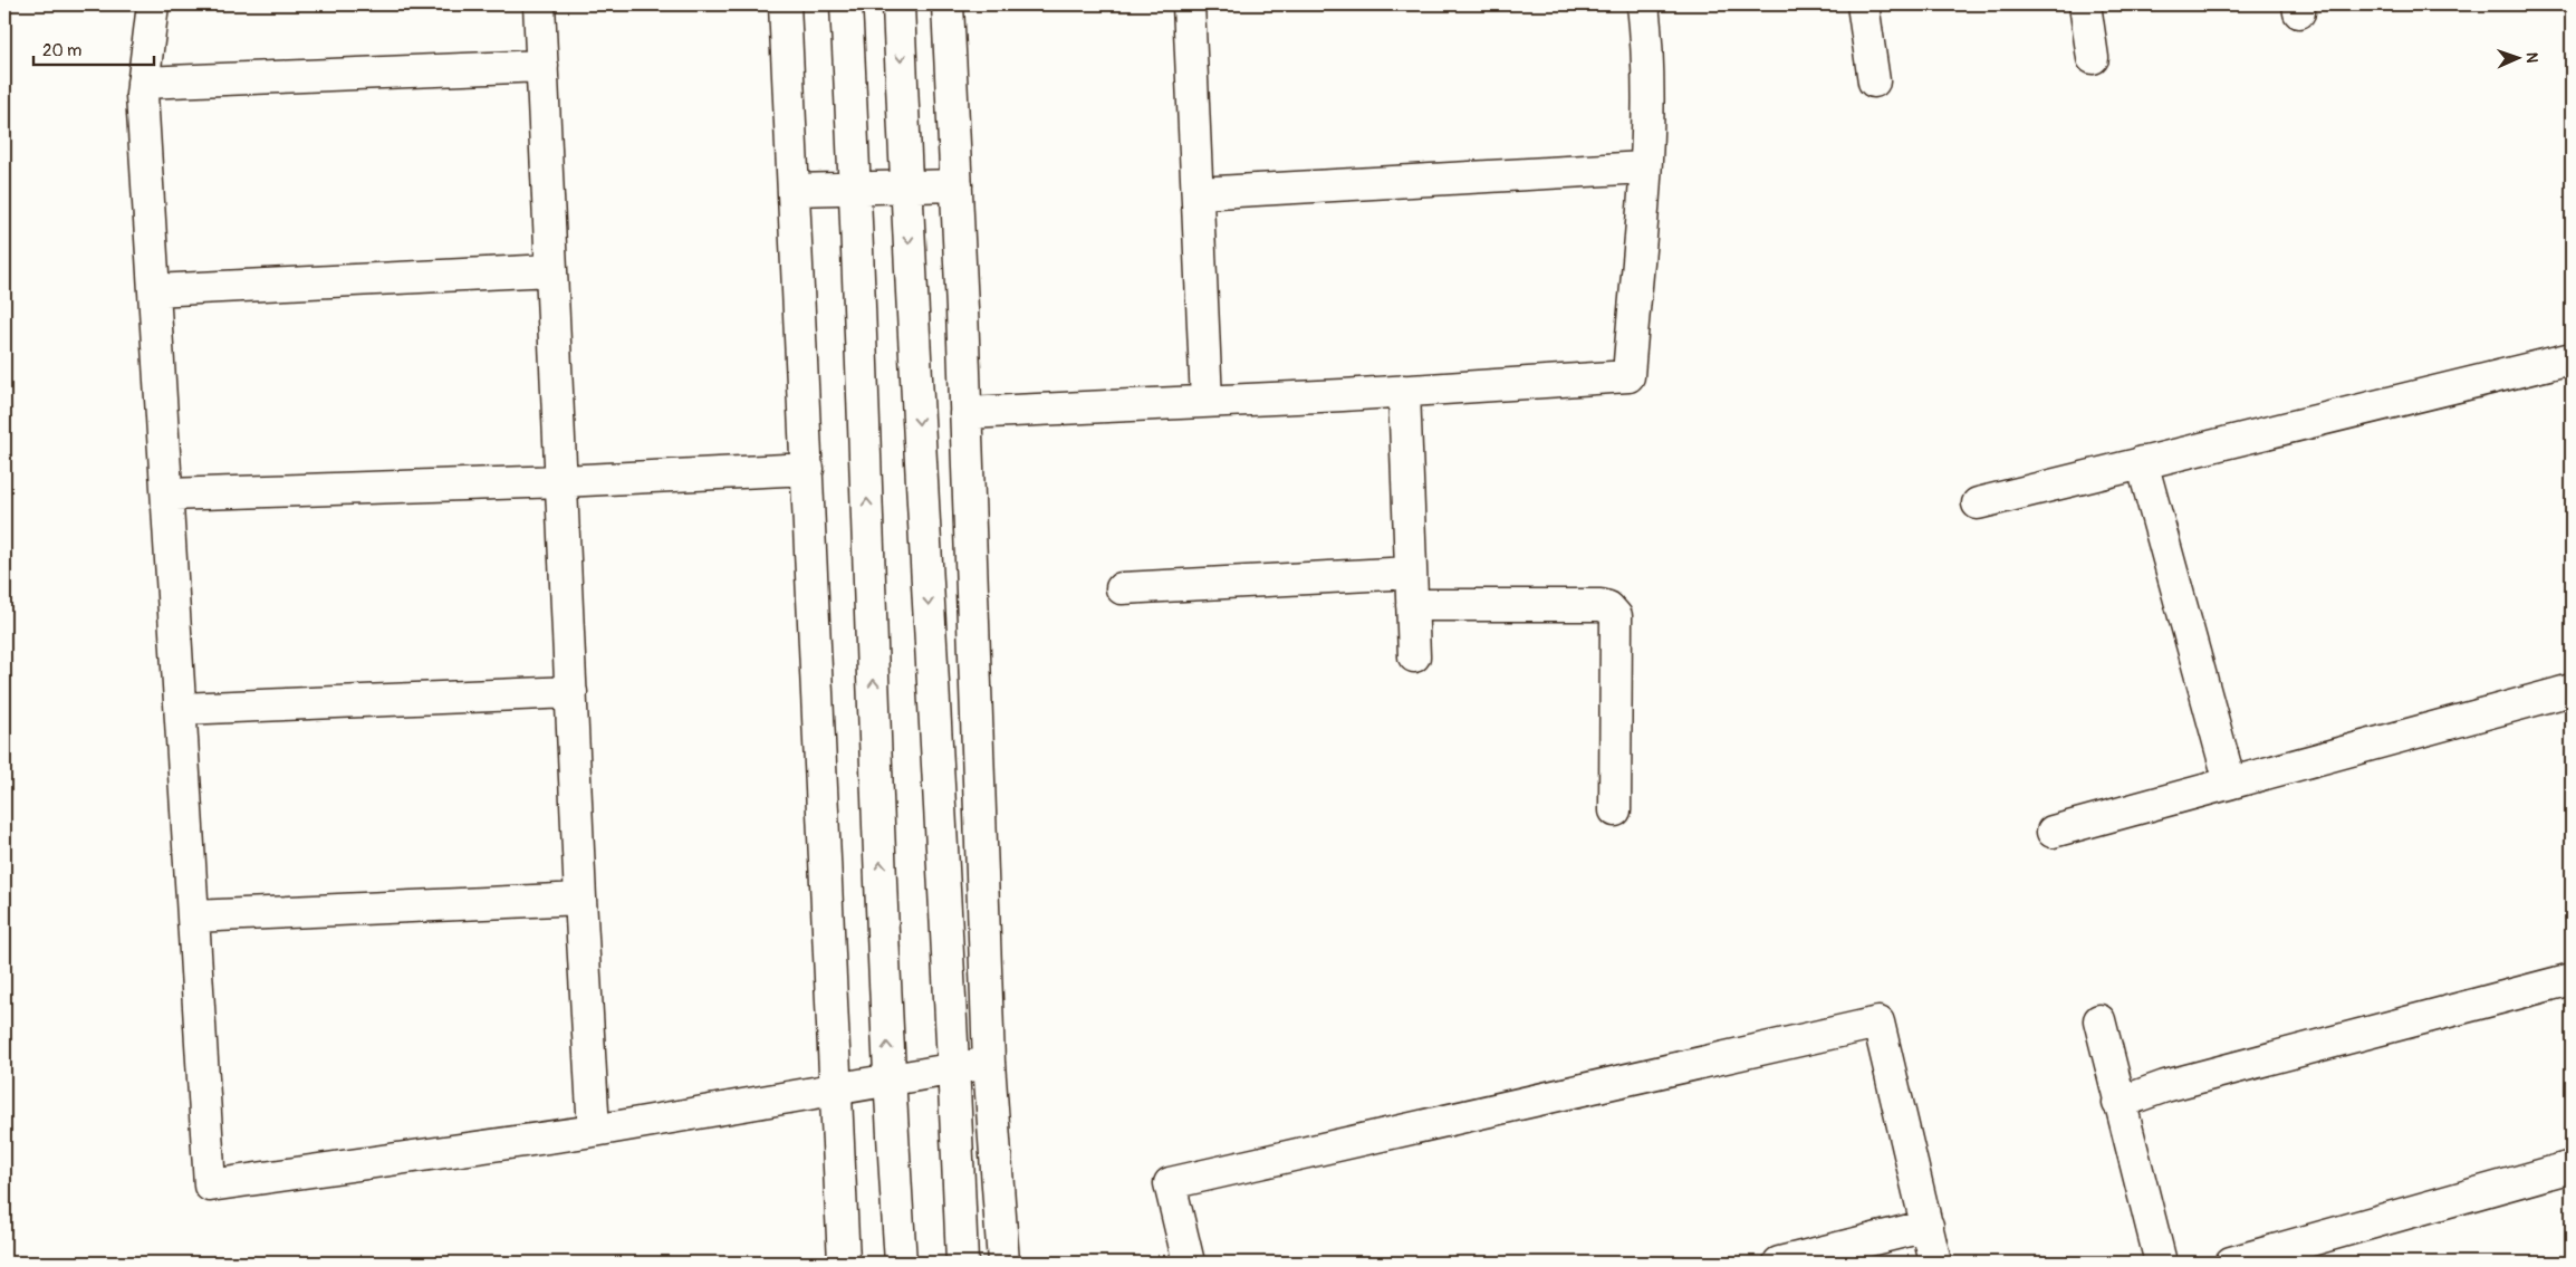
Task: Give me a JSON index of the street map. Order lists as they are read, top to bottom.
{
  "scale_bar": "20 m",
  "north": "right"
}
